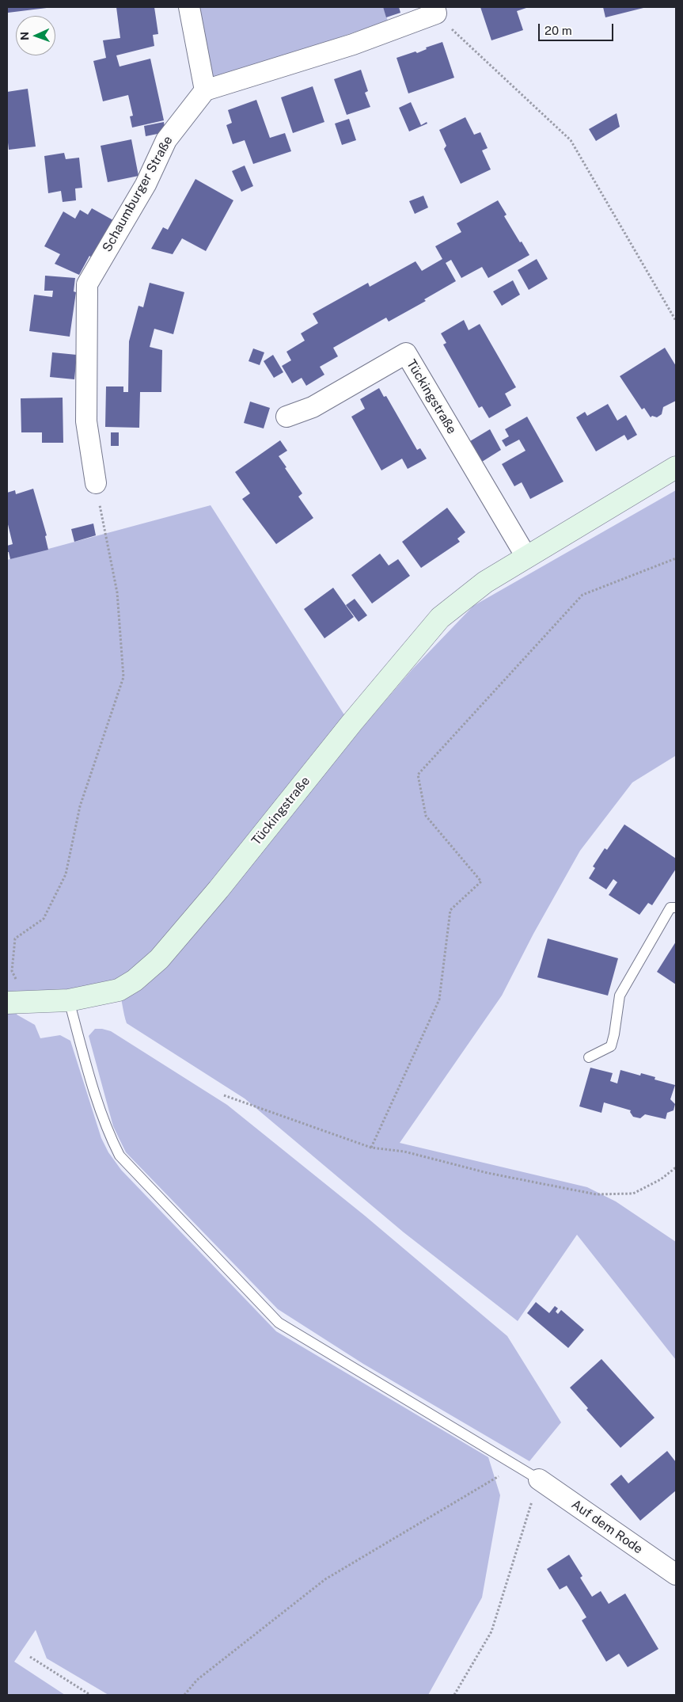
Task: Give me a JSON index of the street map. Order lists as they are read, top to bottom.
{
  "streets": {
    "street": ["Schaumburger Straße", "Tückingstraße", "Auf dem Rode"]
  },
  "scale_bar": "20 m",
  "north": "left"
}
